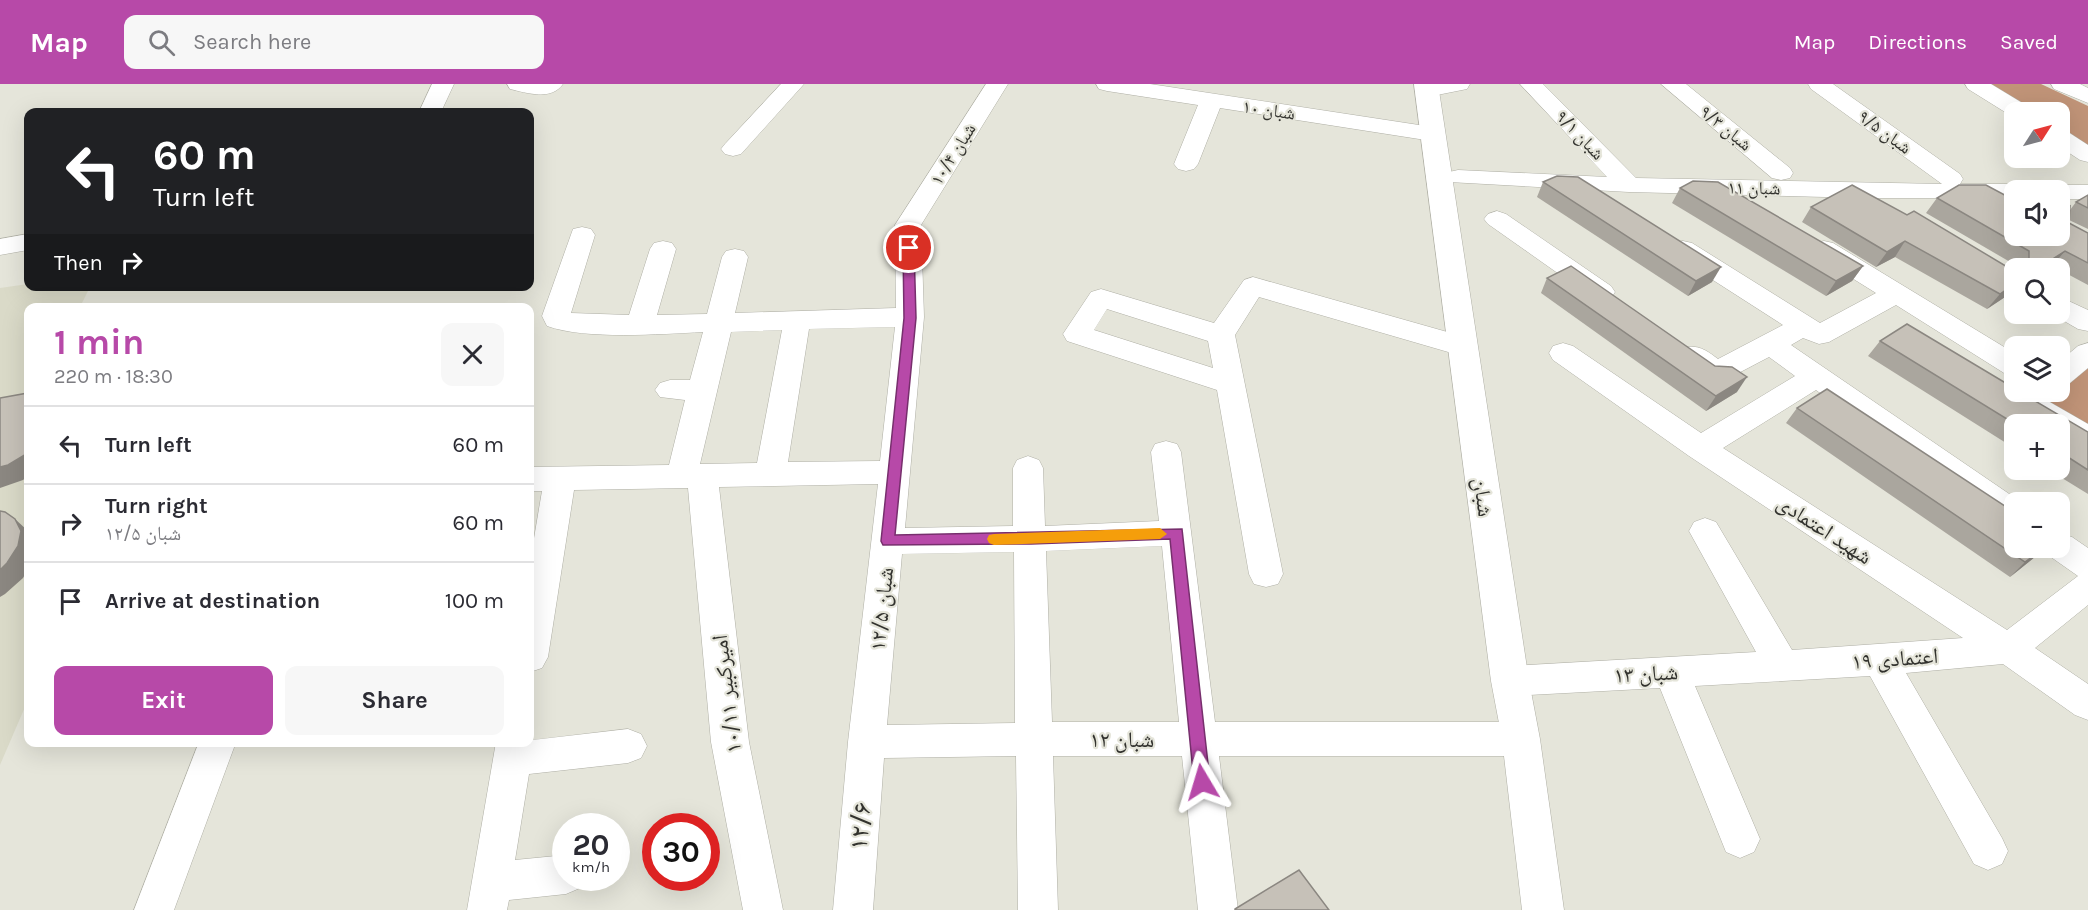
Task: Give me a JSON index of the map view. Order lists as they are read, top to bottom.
{
  "streets": {
    "street": [
      "۱۰ شبان",
      "۹/۳ شبان",
      "۹/۵ شبان",
      "۹/۱ شبان",
      "۱۰/۴ شبان",
      "۱۱ شبان",
      "شبان",
      "شهید اعتمادی",
      "۱۲/۵ شبان",
      "۱۹ اعتمادی",
      "۱۳ شبان",
      "۱۰/۱۱ امیرکبیر",
      "۱۲ شبان",
      "۱۲/۶"
    ]
  },
  "crossings": [
    ["۱۰ شبان", "شبان"],
    ["۹/۱ شبان", "۱۱ شبان"],
    ["۱۰/۴ شبان", "۱۲/۵ شبان"],
    ["شبان", "۱۳ شبان"],
    ["شبان", "۱۲ شبان"],
    ["شهید اعتمادی", "۱۹ اعتمادی"],
    ["۱۲/۵ شبان", "۱۲ شبان"],
    ["۱۲/۵ شبان", "۱۲/۶"],
    ["۱۹ اعتمادی", "۱۳ شبان"],
    ["۱۲ شبان", "۱۲/۶"]
  ],
  "north": "top right",
  "page": {
    "header": "Map",
    "search": "Search here",
    "nav": ["Map", "Directions", "Saved"],
    "map_buttons": ["+", "−"],
    "turn": ["60 m", "Turn left"],
    "then": "Then",
    "heading": ["1 min", "220 m · 18:30"],
    "list": [
      {
        "name": "Turn left",
        "value": "60 m"
      },
      {
        "name": "Turn right",
        "note": "۱۲/۵ شبان",
        "value": "60 m"
      },
      {
        "name": "Arrive at destination",
        "value": "100 m"
      }
    ],
    "buttons": ["Exit", "Share"],
    "speed": "20 km/h",
    "limit": "30"
  }
}
